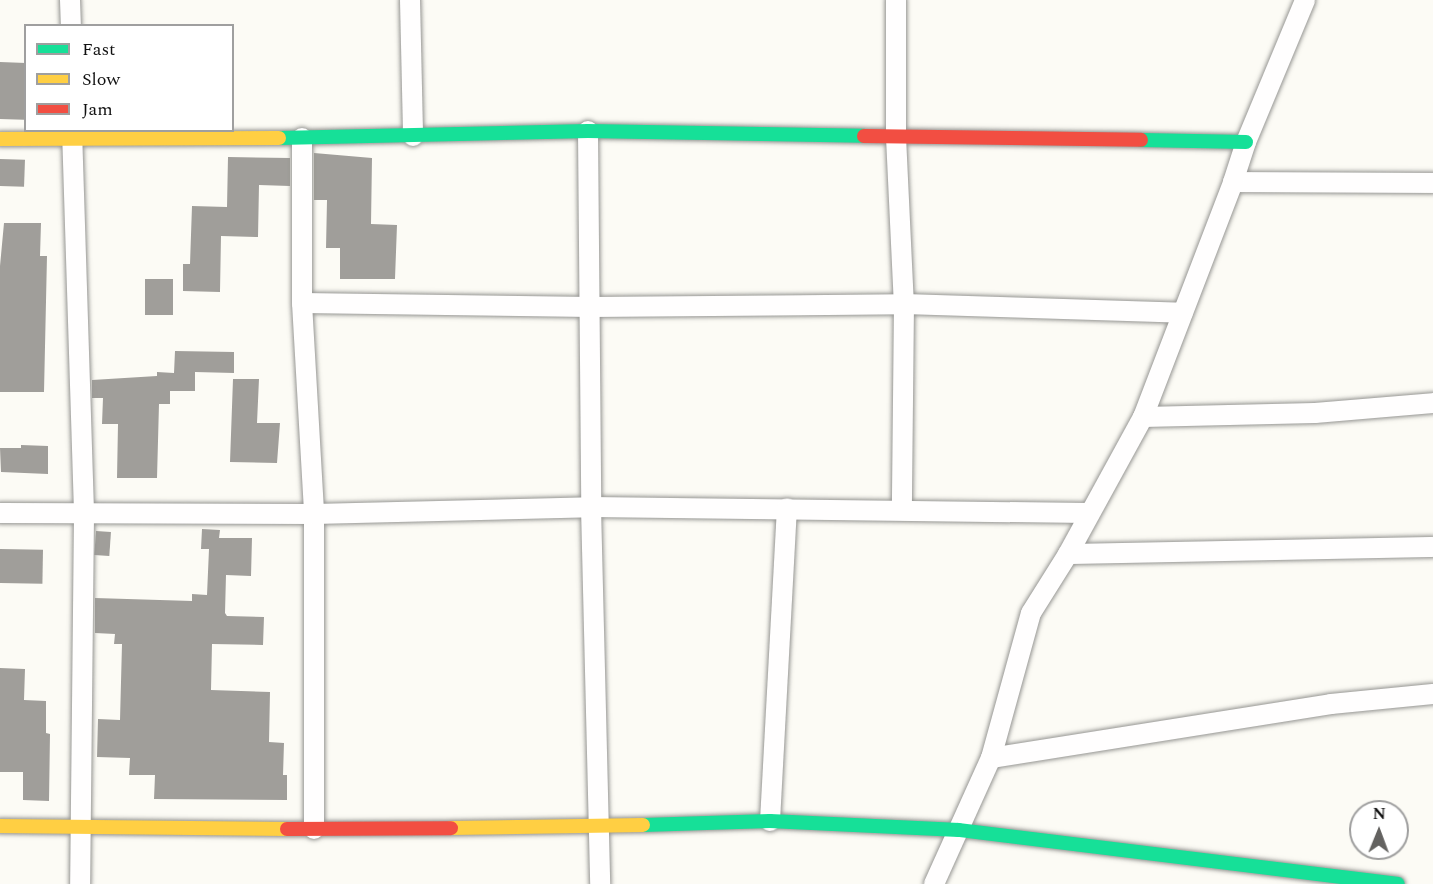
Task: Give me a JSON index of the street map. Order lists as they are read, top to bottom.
{
  "legend": ["Fast", "Slow", "Jam"],
  "north": "top"
}
